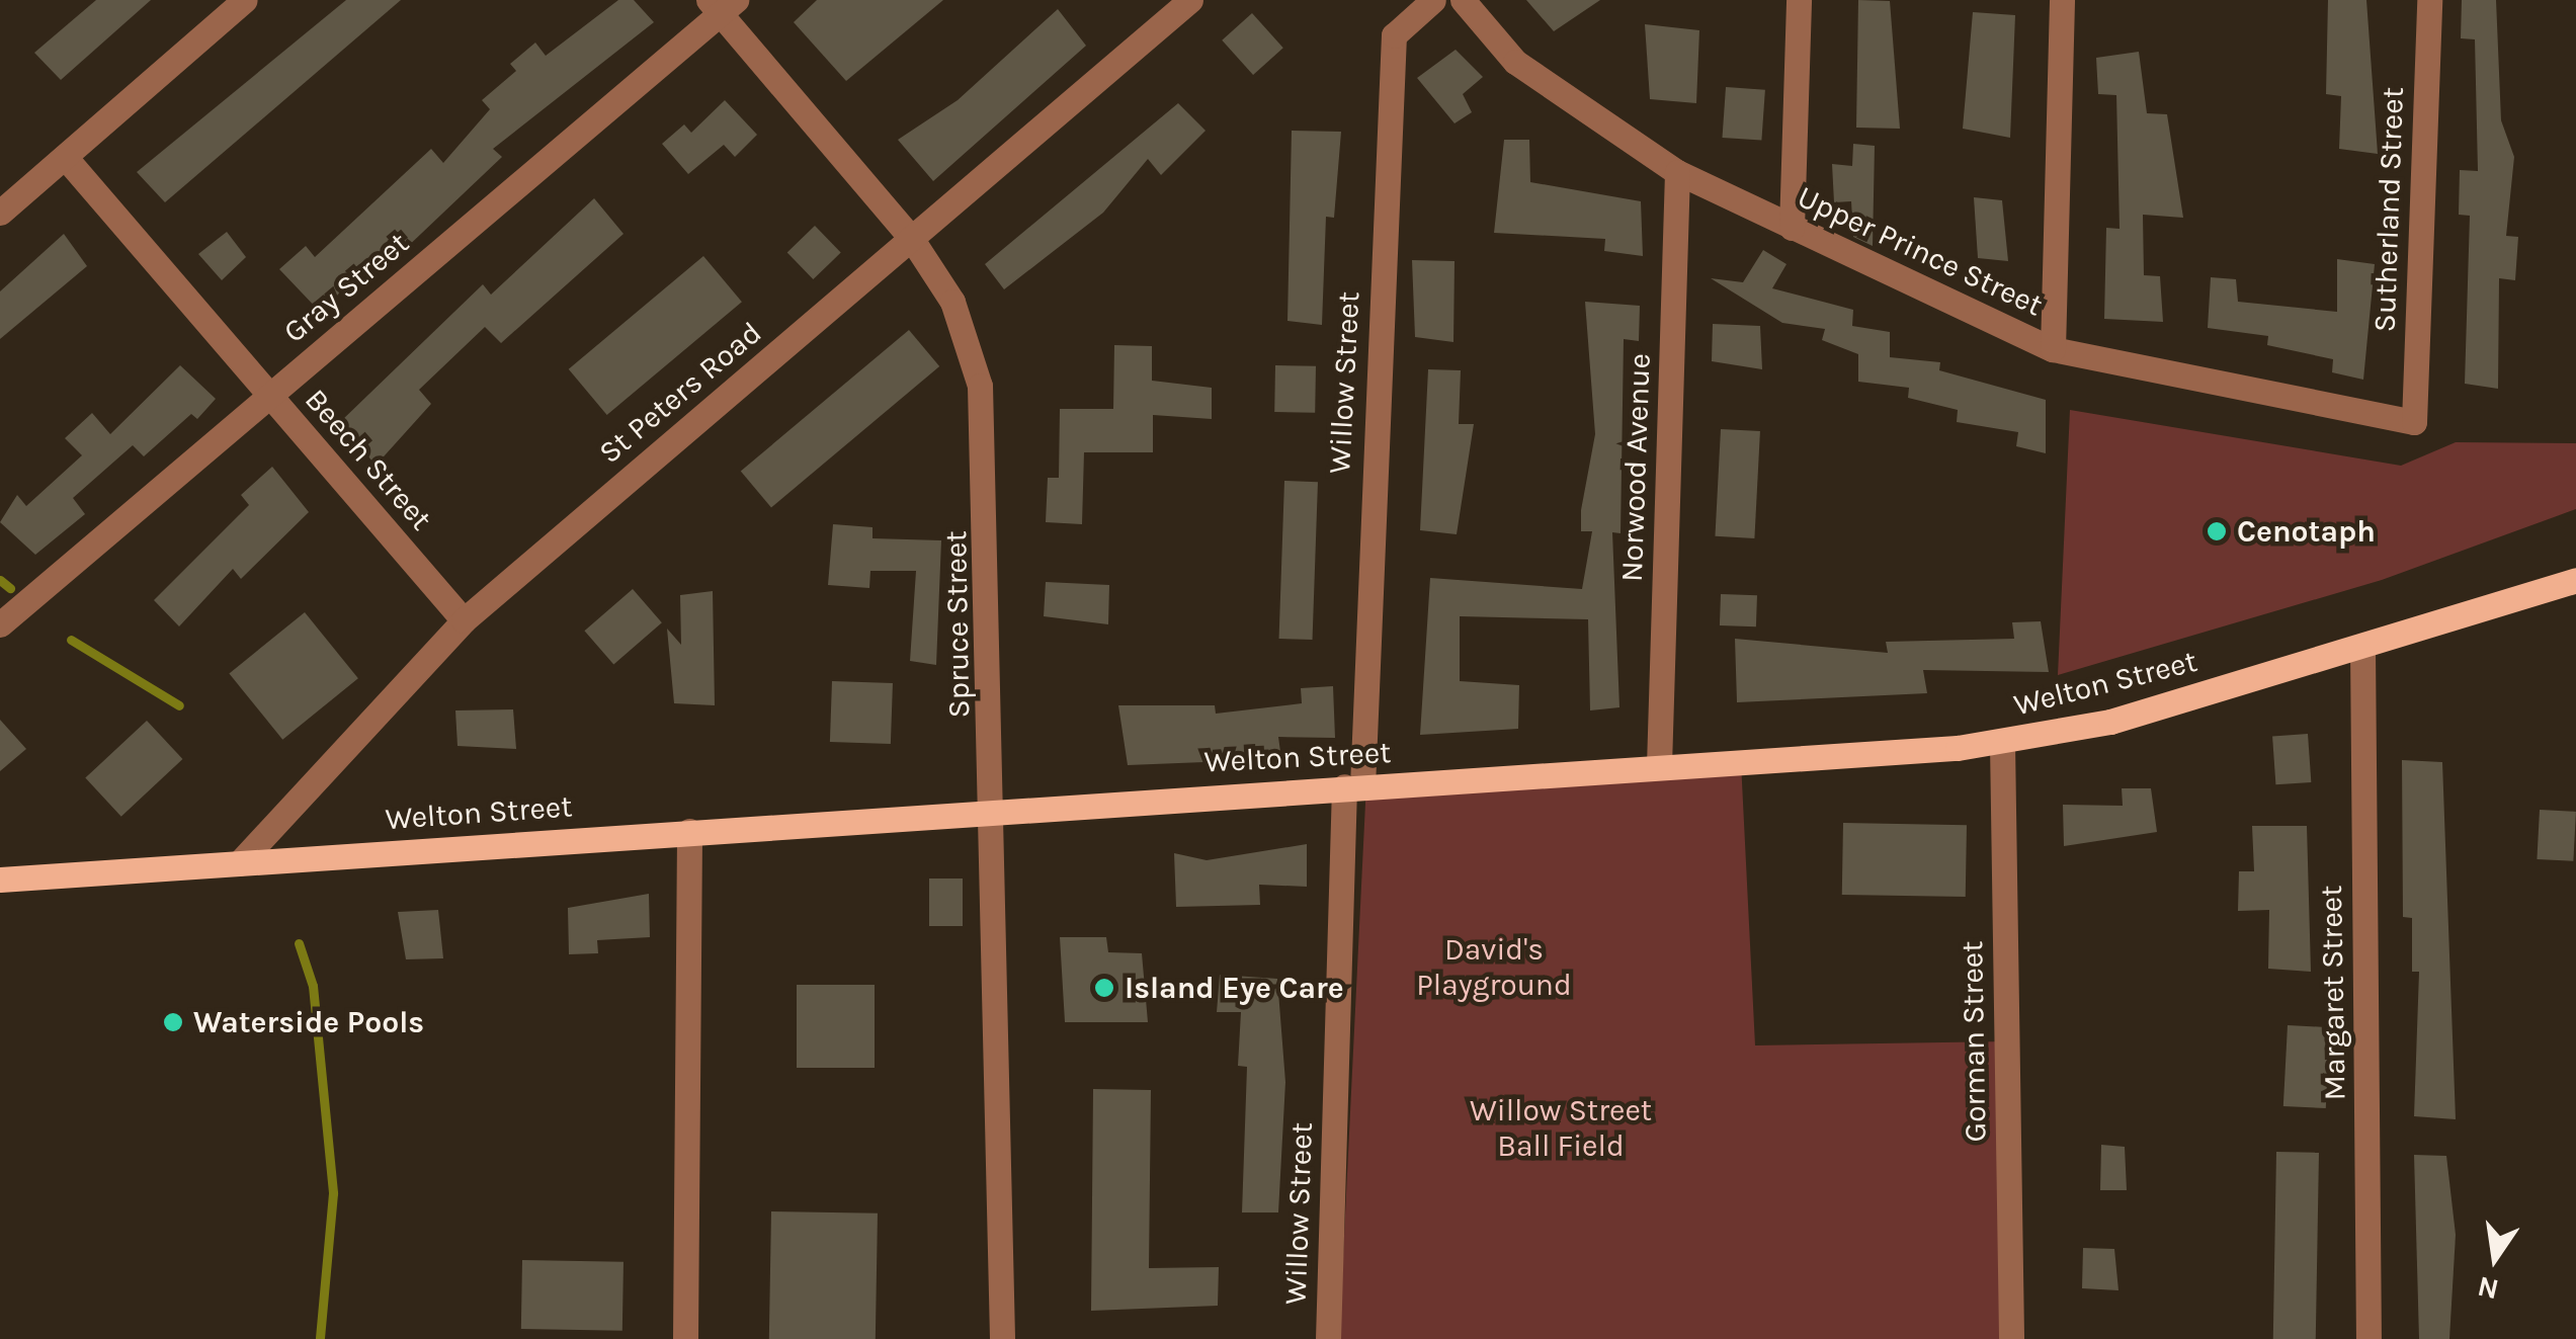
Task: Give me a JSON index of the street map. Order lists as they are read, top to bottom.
{
  "streets": {
    "main road": ["Welton Street"],
    "street": [
      "Sutherland Street",
      "Upper Prince Street",
      "Gray Street",
      "Willow Street",
      "St Peters Road",
      "Beech Street",
      "Norwood Avenue",
      "Spruce Street",
      "Margaret Street",
      "Gorman Street"
    ]
  },
  "crossings": [
    ["Sutherland Street", "Upper Prince Street"],
    ["Upper Prince Street", "Norwood Avenue"],
    ["Gray Street", "Beech Street"],
    ["Gray Street", "Spruce Street"],
    ["Willow Street", "Welton Street"],
    ["St Peters Road", "Beech Street"],
    ["St Peters Road", "Spruce Street"],
    ["St Peters Road", "Welton Street"],
    ["Norwood Avenue", "Welton Street"],
    ["Spruce Street", "Welton Street"],
    ["Welton Street", "Margaret Street"],
    ["Welton Street", "Gorman Street"]
  ],
  "parks": ["David's Playground", "Willow Street Ball Field"],
  "places": ["Cenotaph", "Island Eye Care", "Waterside Pools"],
  "north": "bottom"
}
